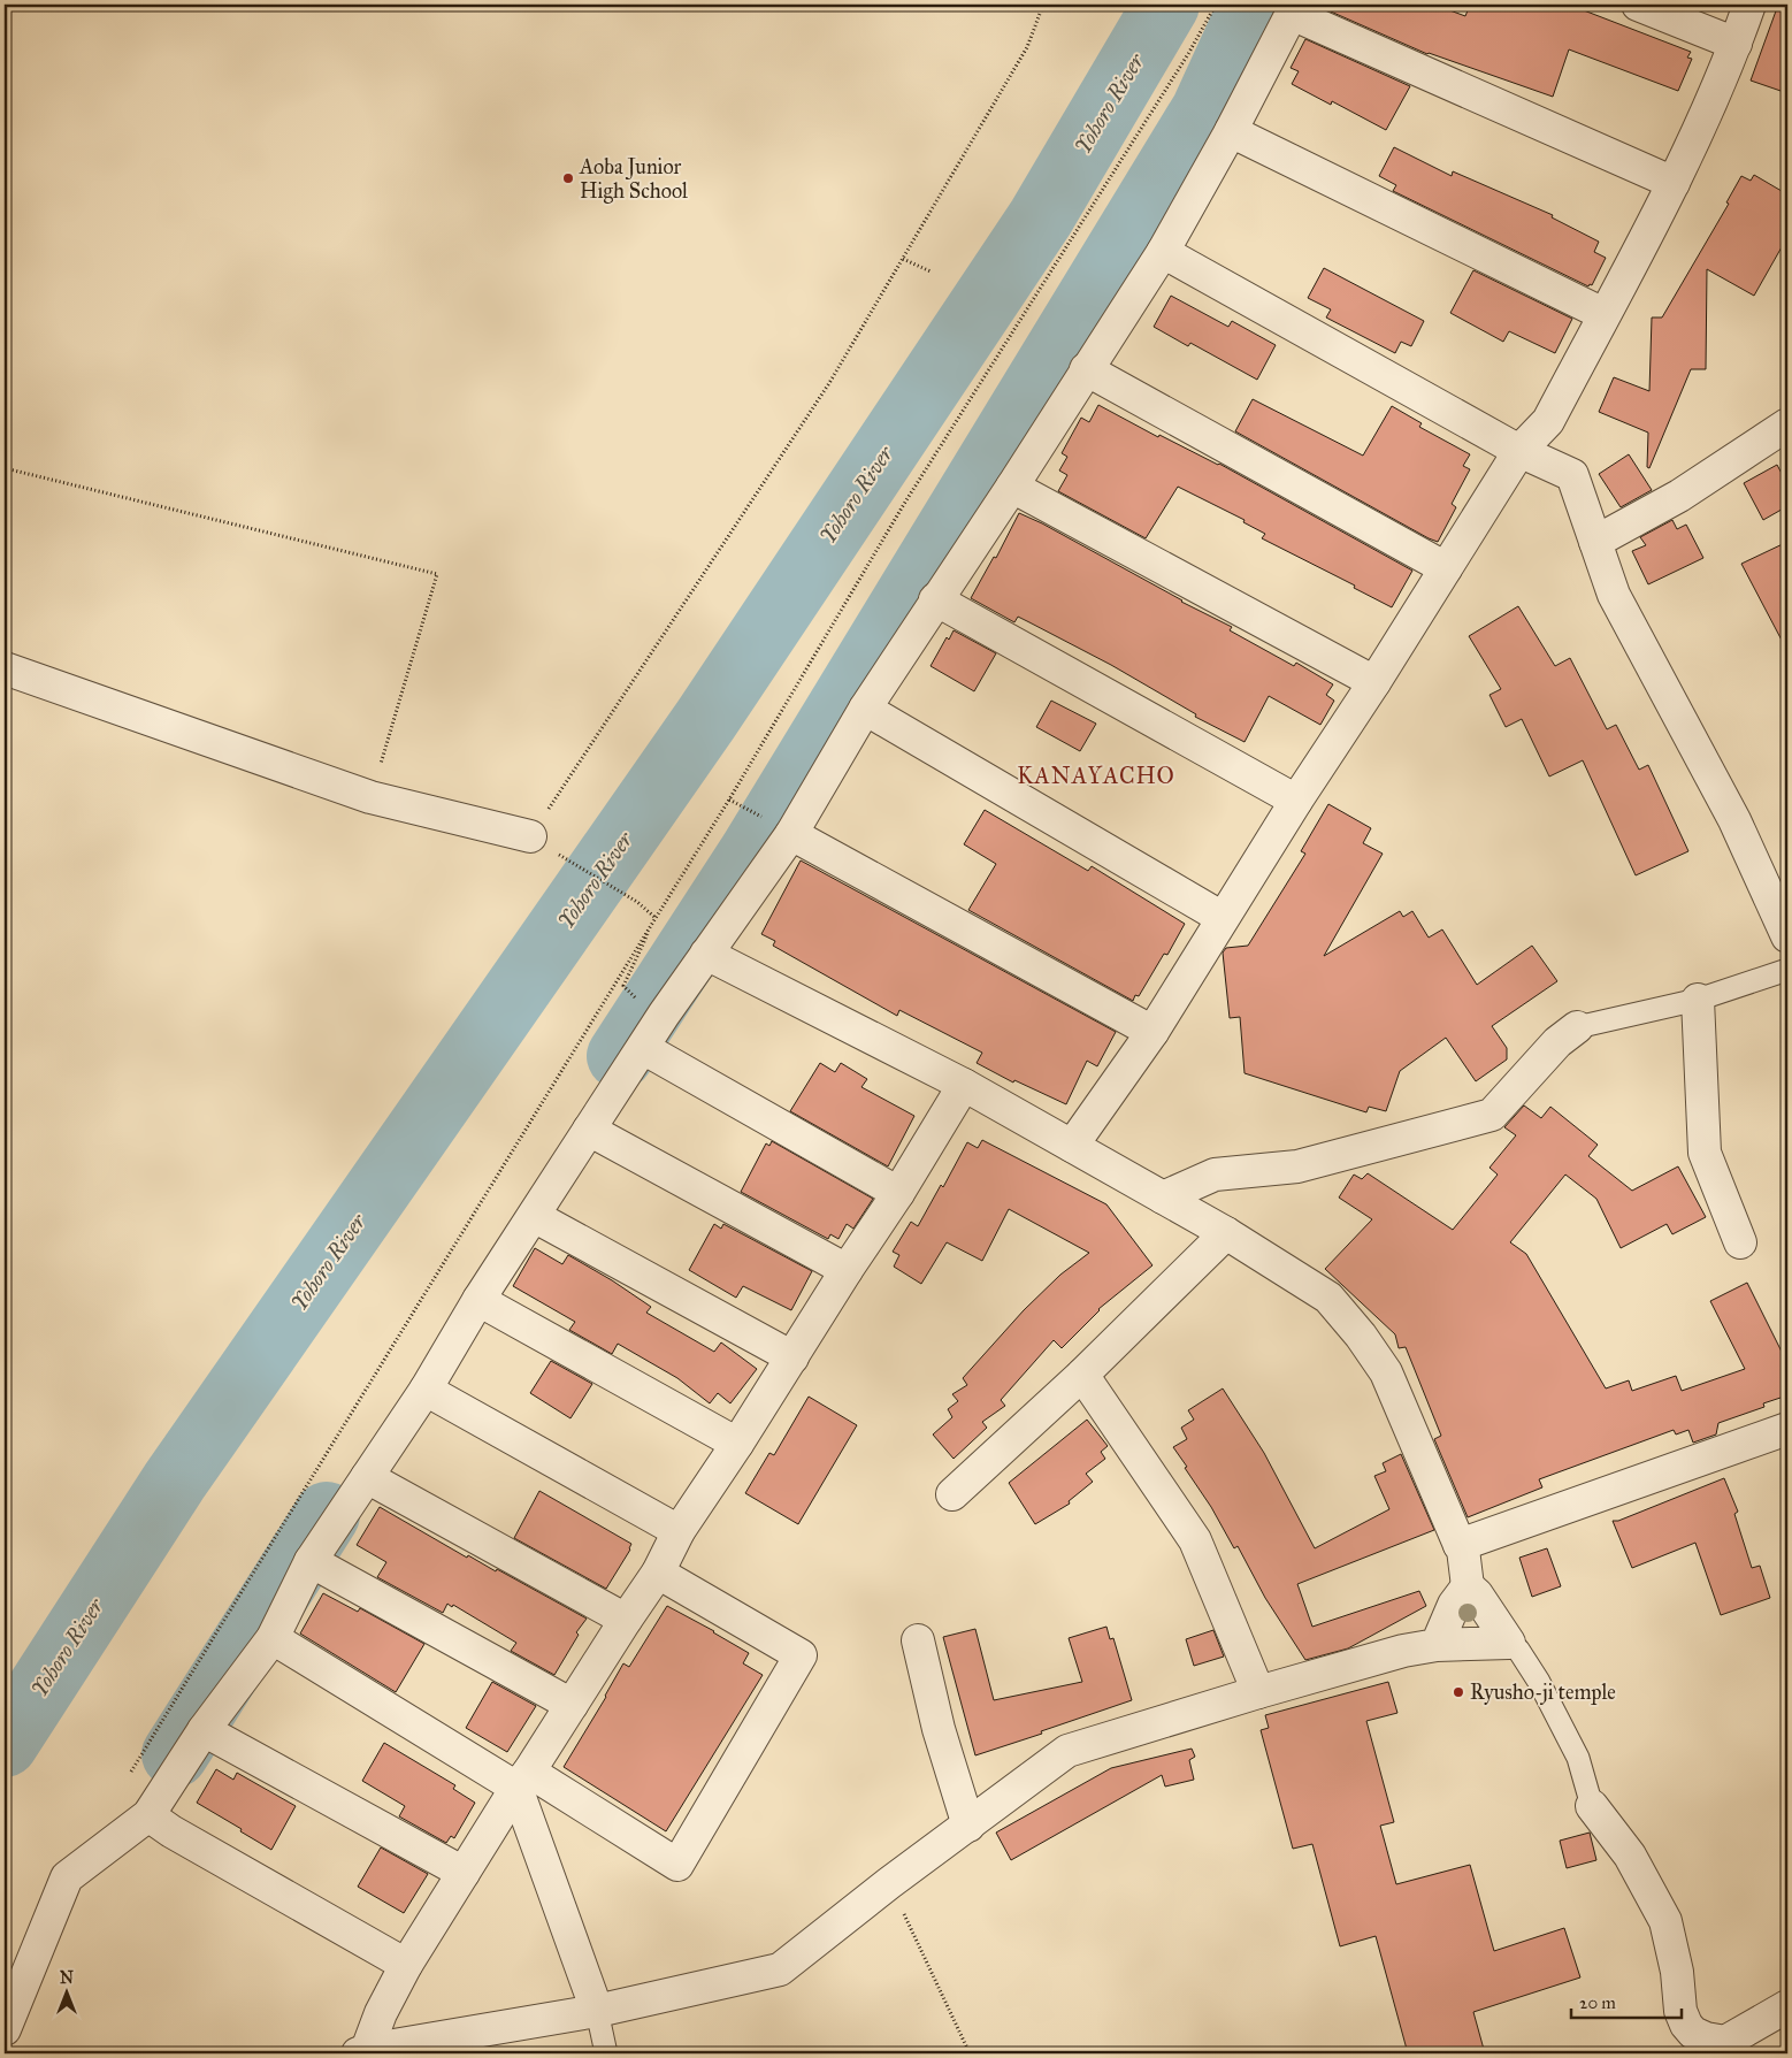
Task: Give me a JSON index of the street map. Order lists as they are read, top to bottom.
{
  "districts": ["KANAYACHO"],
  "water": ["Yohoro River"],
  "places": ["Aoba Junior High School", "Ryusho-ji temple"],
  "scale_bar": "20 m",
  "north": "top"
}
